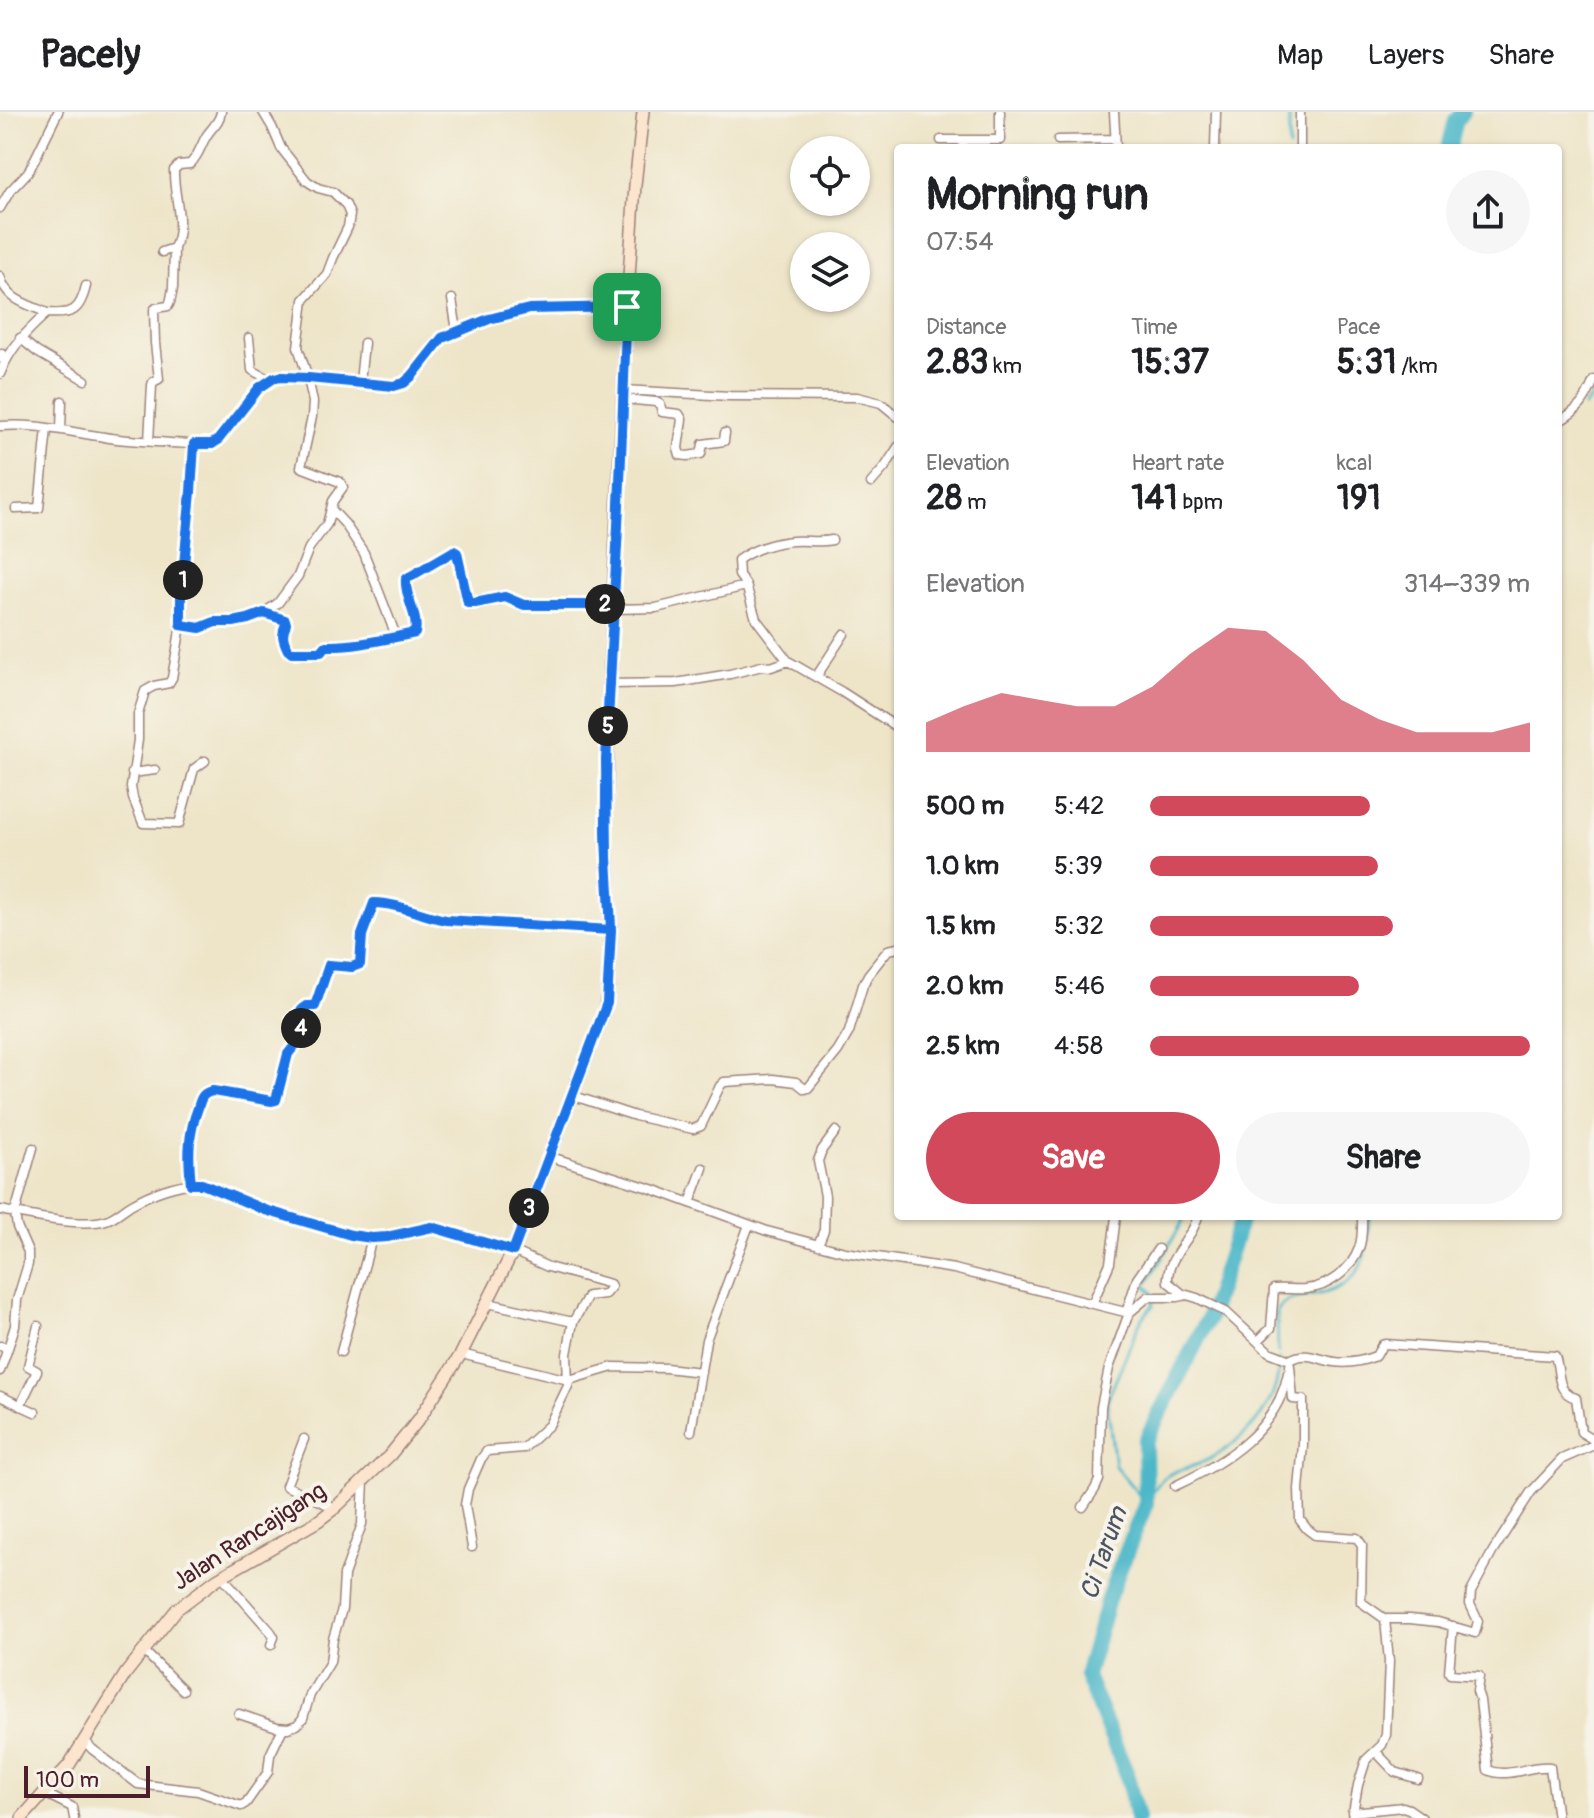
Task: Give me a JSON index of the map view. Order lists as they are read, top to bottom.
{
  "streets": {
    "main road": ["Jalan Rancajigang"]
  },
  "water": ["Ci Tarum"],
  "scale_bar": "100 m",
  "page": {
    "header": "Pacely",
    "nav": ["Map", "Layers", "Share"],
    "heading": ["Morning run", "07:54"],
    "stats": [
      ["Distance", "2.83 km"],
      ["Time", "15:37"],
      ["Pace", "5:31 /km"],
      ["Elevation", "28 m"],
      ["Heart rate", "141 bpm"],
      ["kcal", "191"]
    ],
    "chart": ["Elevation", "314–339 m"],
    "pins": [
      "1",
      "2",
      "5",
      "4",
      "3"
    ],
    "list": [
      {
        "name": "500 m",
        "note": "5:42"
      },
      {
        "name": "1.0 km",
        "note": "5:39"
      },
      {
        "name": "1.5 km",
        "note": "5:32"
      },
      {
        "name": "2.0 km",
        "note": "5:46"
      },
      {
        "name": "2.5 km",
        "note": "4:58"
      }
    ],
    "buttons": ["Save", "Share"],
    "scale": "100 m"
  }
}
